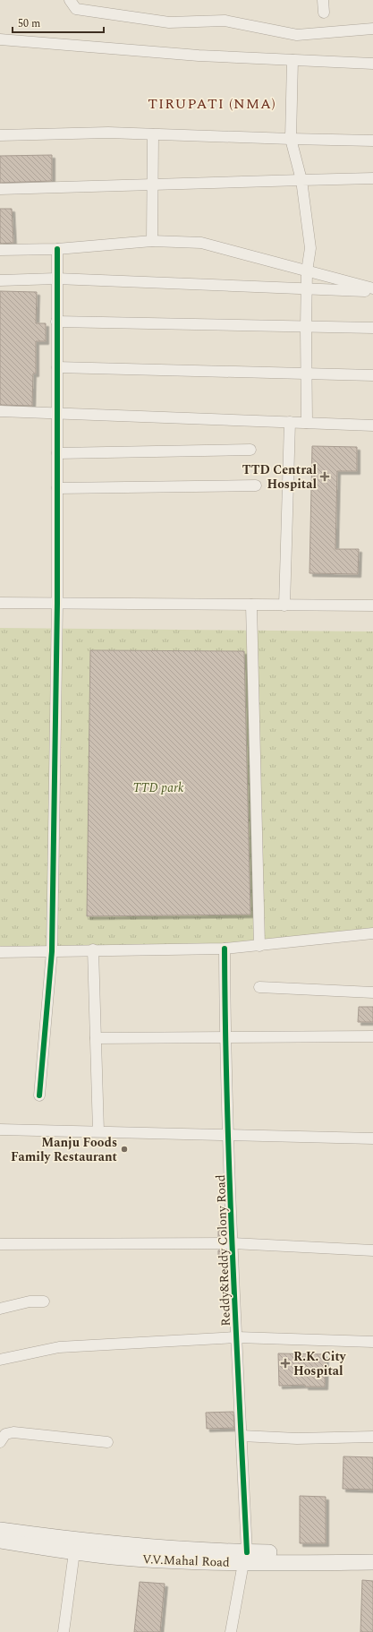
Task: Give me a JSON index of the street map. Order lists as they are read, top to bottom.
{
  "streets": {
    "main road": ["V.V.Mahal Road"],
    "street": ["Reddy&Reddy Colony Road"]
  },
  "crossings": [
    ["Reddy&Reddy Colony Road", "V.V.Mahal Road"]
  ],
  "districts": ["TIRUPATI (NMA)"],
  "parks": ["TTD park"],
  "places": {
    "health": ["TTD Central Hospital", "R.K. City Hospital"],
    "other": ["Manju Foods Family Restaurant"]
  },
  "scale_bar": "50 m"
}
